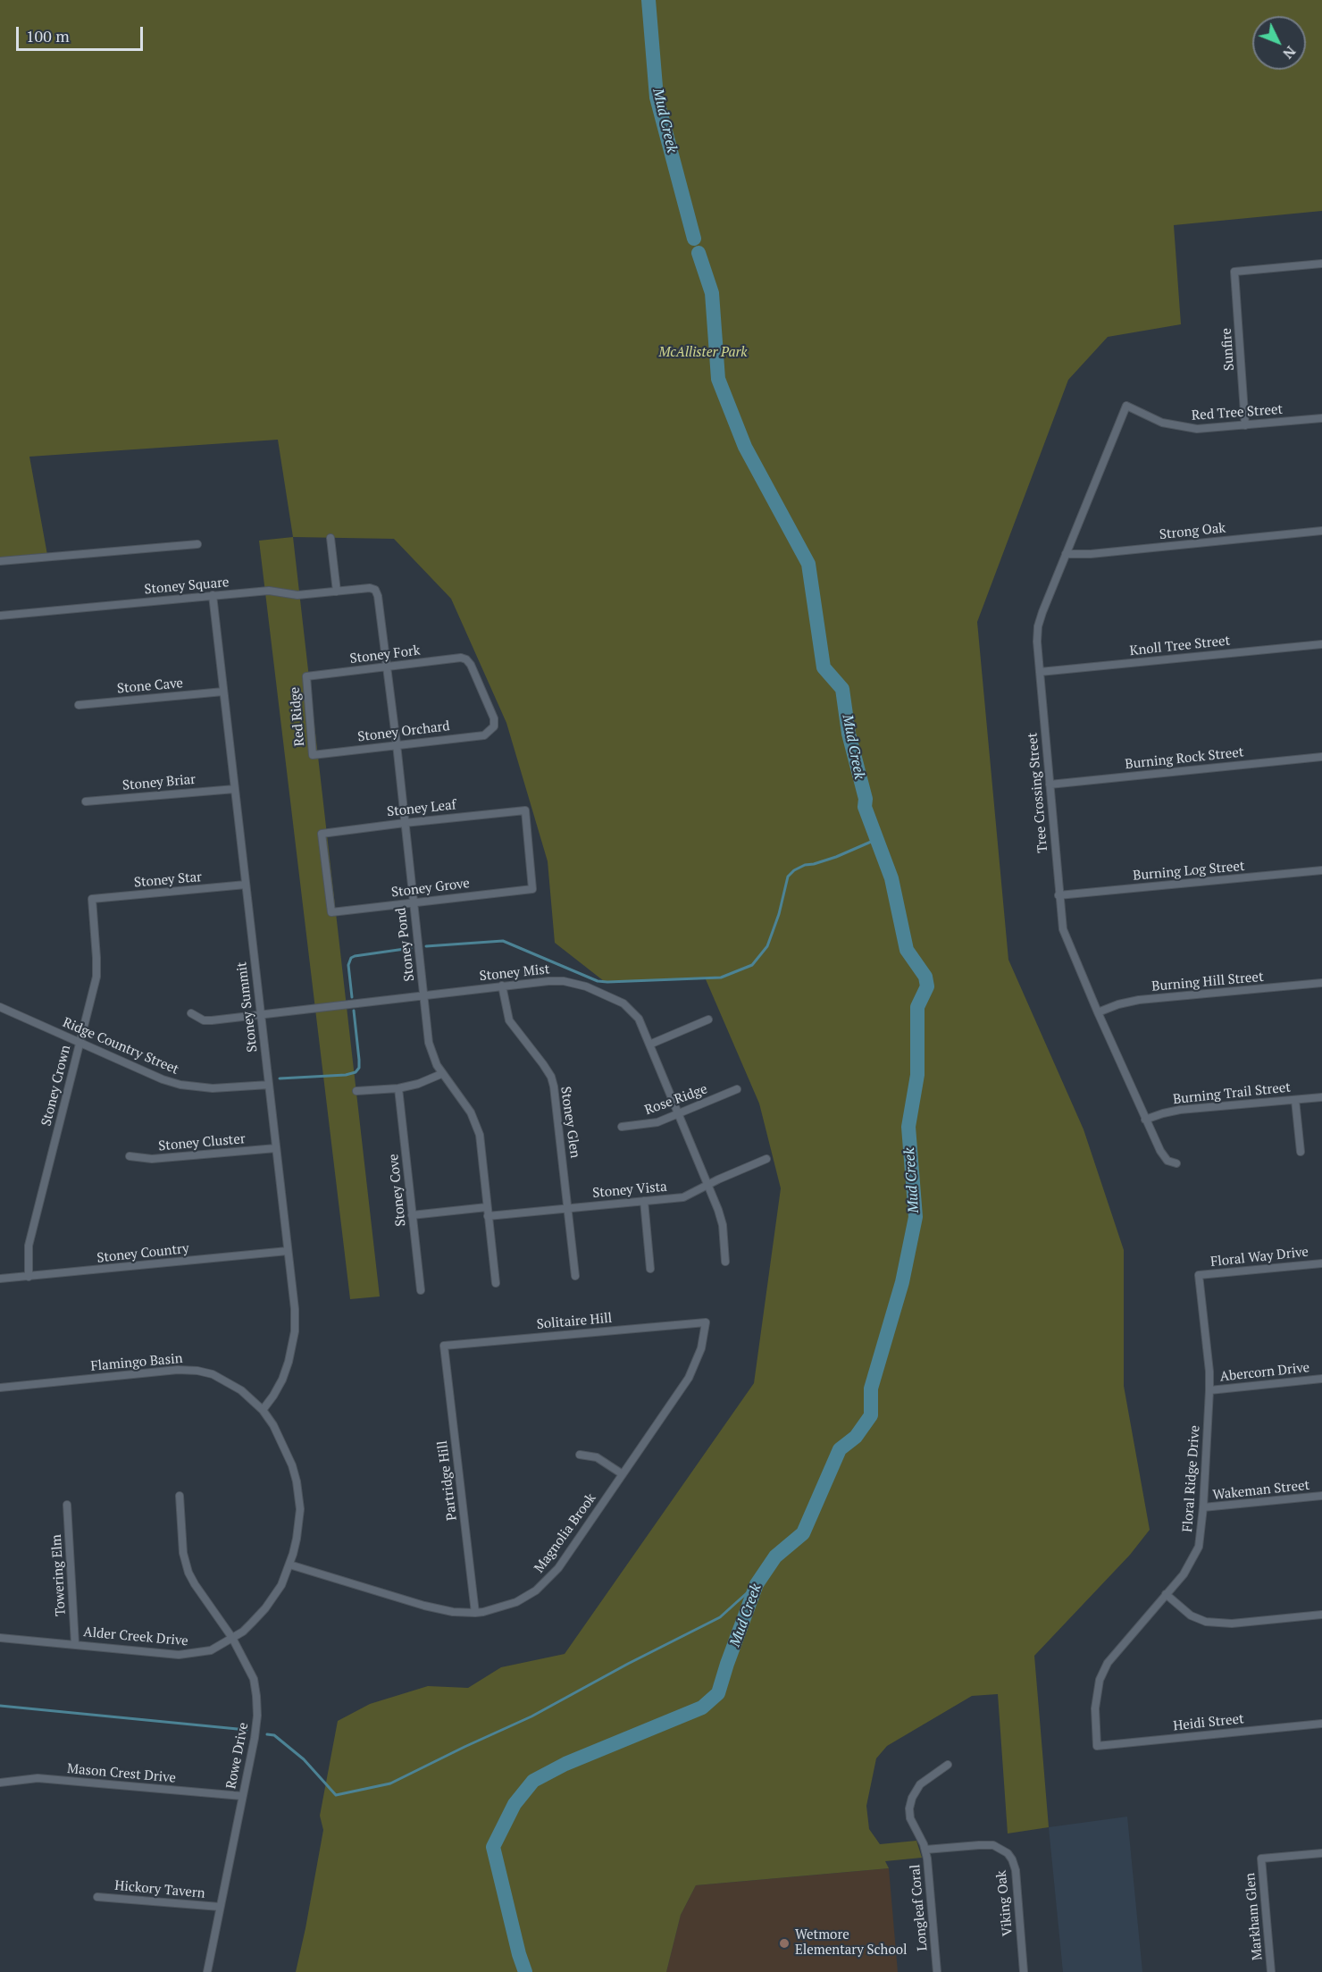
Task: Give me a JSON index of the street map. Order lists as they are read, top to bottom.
{
  "streets": {
    "street": [
      "Sunfire",
      "Red Tree Street",
      "Strong Oak",
      "Stoney Square",
      "Knoll Tree Street",
      "Stoney Fork",
      "Stone Cave",
      "Red Ridge",
      "Stoney Orchard",
      "Burning Rock Street",
      "Stoney Briar",
      "Tree Crossing Street",
      "Stoney Leaf",
      "Burning Log Street",
      "Stoney Star",
      "Stoney Grove",
      "Stoney Pond",
      "Stoney Mist",
      "Burning Hill Street",
      "Stoney Summit",
      "Ridge Country Street",
      "Stoney Crown",
      "Burning Trail Street",
      "Rose Ridge",
      "Stoney Glen",
      "Stoney Cluster",
      "Stoney Cove",
      "Stoney Vista",
      "Stoney Country",
      "Floral Way Drive",
      "Solitaire Hill",
      "Flamingo Basin",
      "Abercorn Drive",
      "Floral Ridge Drive",
      "Partridge Hill",
      "Wakeman Street",
      "Magnolia Brook",
      "Towering Elm",
      "Alder Creek Drive",
      "Heidi Street",
      "Rowe Drive",
      "Mason Crest Drive",
      "Hickory Tavern",
      "Viking Oak",
      "Longleaf Coral",
      "Markham Glen"
    ]
  },
  "crossings": [
    ["Sunfire", "Red Tree Street"],
    ["Red Tree Street", "Tree Crossing Street"],
    ["Strong Oak", "Tree Crossing Street"],
    ["Stoney Square", "Stoney Pond"],
    ["Stoney Square", "Stoney Summit"],
    ["Knoll Tree Street", "Tree Crossing Street"],
    ["Stoney Fork", "Red Ridge"],
    ["Stoney Fork", "Stoney Orchard"],
    ["Stoney Fork", "Stoney Pond"],
    ["Stone Cave", "Stoney Summit"],
    ["Red Ridge", "Stoney Orchard"],
    ["Stoney Orchard", "Stoney Pond"],
    ["Burning Rock Street", "Tree Crossing Street"],
    ["Stoney Briar", "Stoney Summit"],
    ["Tree Crossing Street", "Burning Log Street"],
    ["Tree Crossing Street", "Burning Hill Street"],
    ["Tree Crossing Street", "Burning Trail Street"],
    ["Stoney Leaf", "Stoney Grove"],
    ["Stoney Leaf", "Stoney Pond"],
    ["Stoney Star", "Stoney Summit"],
    ["Stoney Star", "Stoney Crown"],
    ["Stoney Grove", "Stoney Pond"],
    ["Stoney Pond", "Stoney Mist"],
    ["Stoney Pond", "Stoney Vista"],
    ["Stoney Mist", "Stoney Summit"],
    ["Stoney Mist", "Rose Ridge"],
    ["Stoney Mist", "Stoney Glen"],
    ["Stoney Mist", "Stoney Vista"],
    ["Stoney Summit", "Ridge Country Street"],
    ["Stoney Summit", "Stoney Cluster"],
    ["Stoney Summit", "Stoney Country"],
    ["Stoney Summit", "Flamingo Basin"],
    ["Stoney Summit", "Alder Creek Drive"],
    ["Ridge Country Street", "Stoney Crown"],
    ["Stoney Crown", "Stoney Country"],
    ["Stoney Glen", "Stoney Vista"],
    ["Stoney Cove", "Stoney Vista"],
    ["Floral Way Drive", "Floral Ridge Drive"],
    ["Solitaire Hill", "Partridge Hill"],
    ["Solitaire Hill", "Magnolia Brook"],
    ["Flamingo Basin", "Alder Creek Drive"],
    ["Abercorn Drive", "Floral Ridge Drive"],
    ["Floral Ridge Drive", "Wakeman Street"],
    ["Floral Ridge Drive", "Heidi Street"],
    ["Partridge Hill", "Magnolia Brook"],
    ["Magnolia Brook", "Alder Creek Drive"],
    ["Towering Elm", "Alder Creek Drive"],
    ["Alder Creek Drive", "Rowe Drive"],
    ["Rowe Drive", "Mason Crest Drive"],
    ["Rowe Drive", "Hickory Tavern"],
    ["Viking Oak", "Longleaf Coral"]
  ],
  "water": ["Mud Creek"],
  "parks": ["McAllister Park"],
  "places": ["Wetmore Elementary School"],
  "scale_bar": "100 m",
  "north": "bottom right"
}
